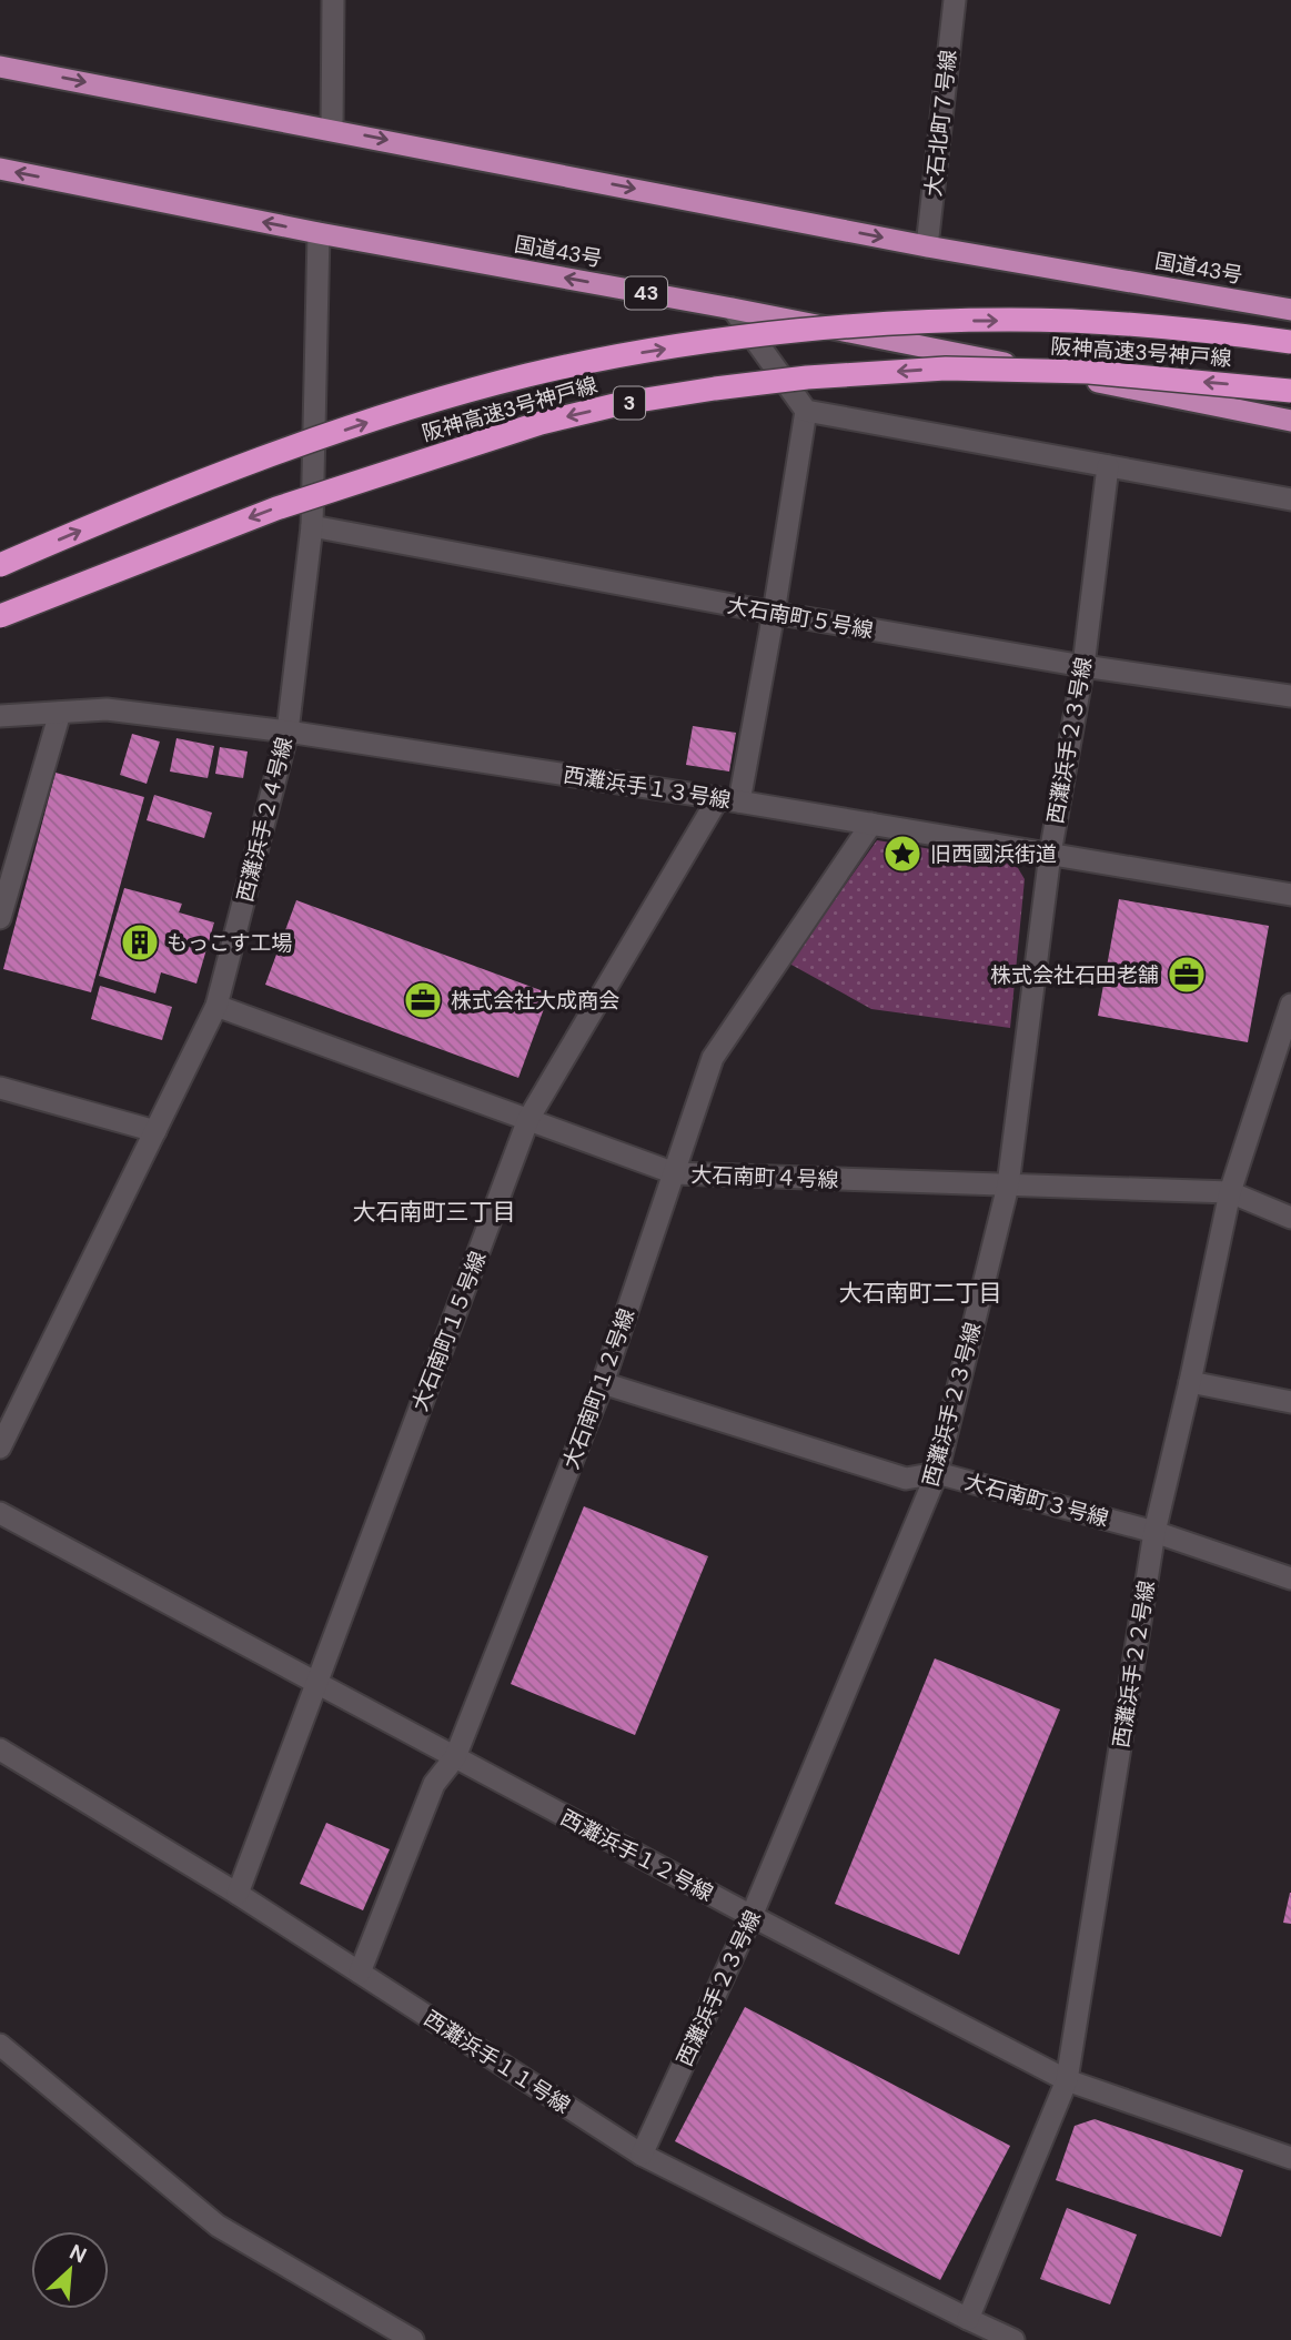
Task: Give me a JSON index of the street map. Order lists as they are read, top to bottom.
{
  "streets": {
    "highway": [
      "国道43号",
      "43",
      "阪神高速3号神戸線",
      "3"
    ],
    "street": [
      "大石北町７号線",
      "大石南町５号線",
      "西灘浜手２３号線",
      "西灘浜手１３号線",
      "西灘浜手２４号線",
      "大石南町４号線",
      "大石南町１５号線",
      "大石南町１２号線",
      "大石南町３号線",
      "西灘浜手２２号線",
      "西灘浜手１２号線",
      "西灘浜手１１号線"
    ]
  },
  "crossings": [
    ["大石北町７号線", "国道43号"],
    ["国道43号", "西灘浜手２４号線"],
    ["大石南町５号線", "西灘浜手２３号線"],
    ["大石南町５号線", "西灘浜手２４号線"],
    ["西灘浜手２３号線", "西灘浜手１３号線"],
    ["西灘浜手２３号線", "大石南町４号線"],
    ["西灘浜手２３号線", "大石南町３号線"],
    ["西灘浜手２３号線", "西灘浜手１２号線"],
    ["西灘浜手２３号線", "西灘浜手１１号線"],
    ["西灘浜手１３号線", "西灘浜手２４号線"],
    ["西灘浜手１３号線", "大石南町１５号線"],
    ["西灘浜手１３号線", "大石南町１２号線"],
    ["西灘浜手２４号線", "大石南町４号線"],
    ["大石南町４号線", "大石南町１５号線"],
    ["大石南町４号線", "大石南町１２号線"],
    ["大石南町４号線", "西灘浜手２２号線"],
    ["大石南町１５号線", "西灘浜手１２号線"],
    ["大石南町１５号線", "西灘浜手１１号線"],
    ["大石南町１２号線", "大石南町３号線"],
    ["大石南町１２号線", "西灘浜手１２号線"],
    ["大石南町１２号線", "西灘浜手１１号線"],
    ["大石南町３号線", "西灘浜手２２号線"],
    ["西灘浜手２２号線", "西灘浜手１２号線"],
    ["西灘浜手２２号線", "西灘浜手１１号線"]
  ],
  "districts": ["大石南町三丁目", "大石南町二丁目"],
  "places": {
    "place": ["旧西國浜街道"],
    "building": ["もっこす工場"],
    "office": ["株式会社石田老舗", "株式会社大成商会"]
  },
  "north": "top right"
}
